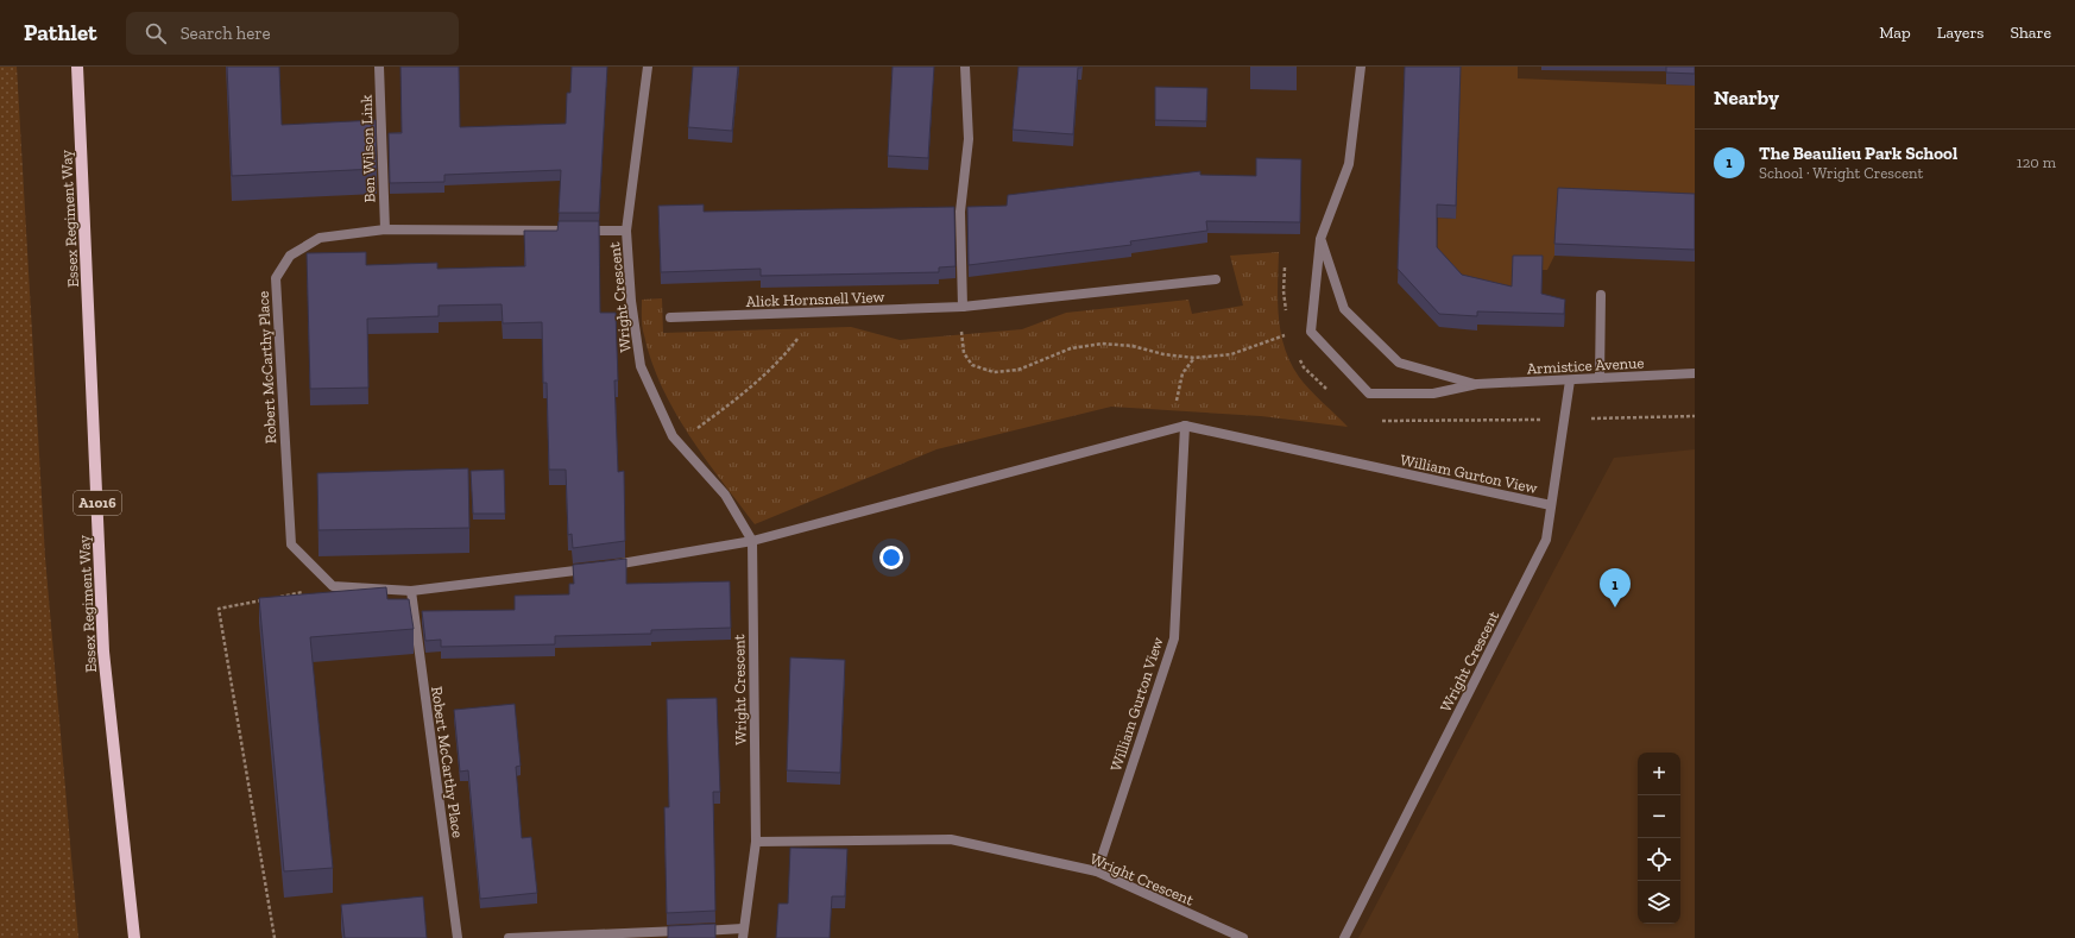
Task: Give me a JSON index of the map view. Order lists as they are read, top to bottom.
{
  "streets": {
    "main road": ["Essex Regiment Way", "A1016"],
    "street": [
      "Ben Wilson Link",
      "Wright Crescent",
      "Alick Hornsnell View",
      "Armistice Avenue",
      "Robert McCarthy Place",
      "William Gurton View"
    ]
  },
  "crossings": [
    ["Ben Wilson Link", "Robert McCarthy Place"],
    ["Wright Crescent", "Armistice Avenue"],
    ["Wright Crescent", "Robert McCarthy Place"],
    ["Wright Crescent", "William Gurton View"]
  ],
  "page": {
    "header": "Pathlet",
    "search": "Search here",
    "nav": ["Map", "Layers", "Share"],
    "heading": "Nearby",
    "list": [
      {
        "mark": "1",
        "name": "The Beaulieu Park School",
        "note": "School · Wright Crescent",
        "value": "120 m"
      }
    ],
    "pins": "1",
    "map_buttons": ["+", "−"]
  }
}
